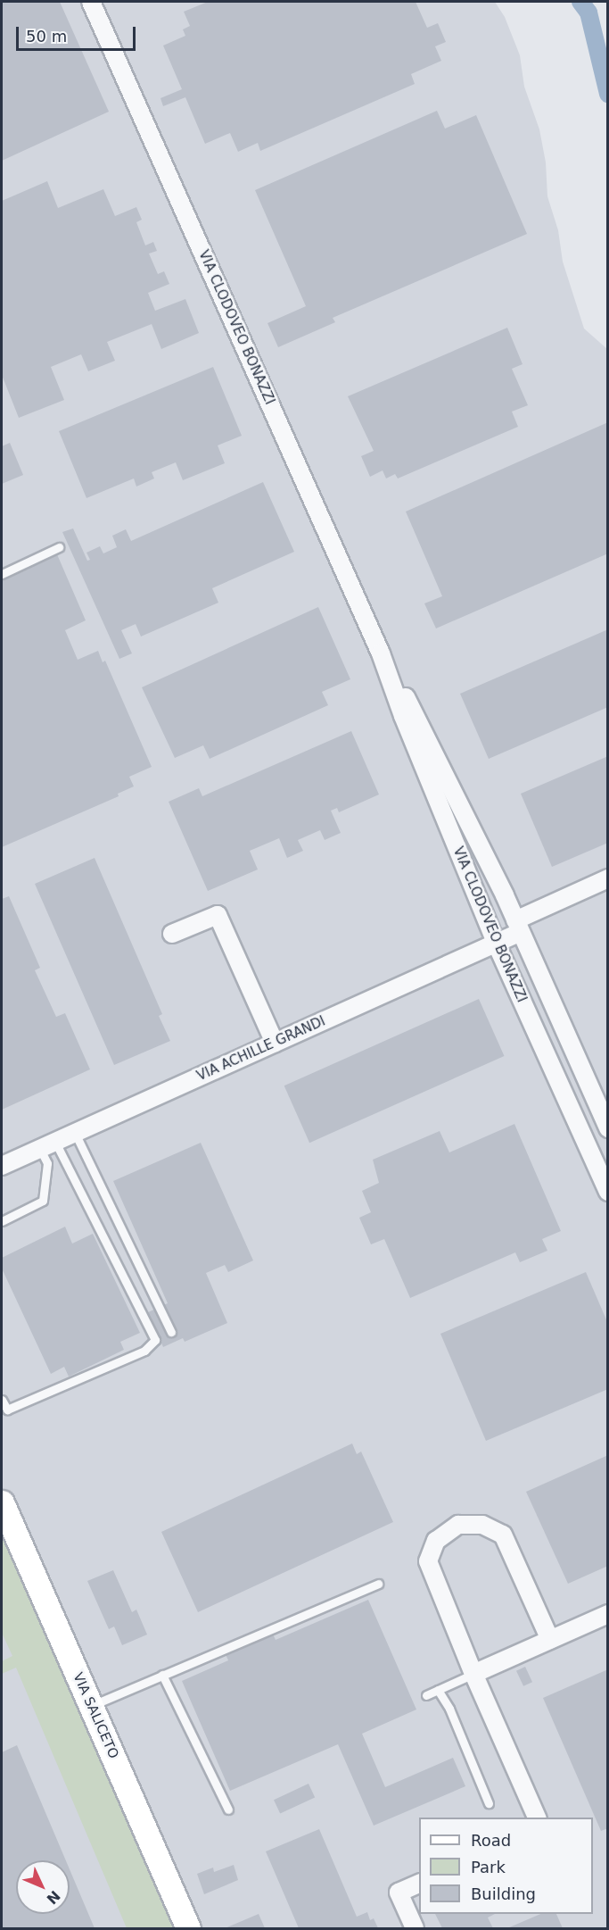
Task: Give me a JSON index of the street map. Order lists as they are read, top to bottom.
{
  "streets": {
    "main road": ["VIA SALICETO"],
    "street": ["VIA CLODOVEO BONAZZI", "VIA ACHILLE GRANDI"]
  },
  "crossings": [
    ["VIA CLODOVEO BONAZZI", "VIA ACHILLE GRANDI"]
  ],
  "legend": ["Road", "Park", "Building"],
  "scale_bar": "50 m",
  "north": "bottom right"
}
